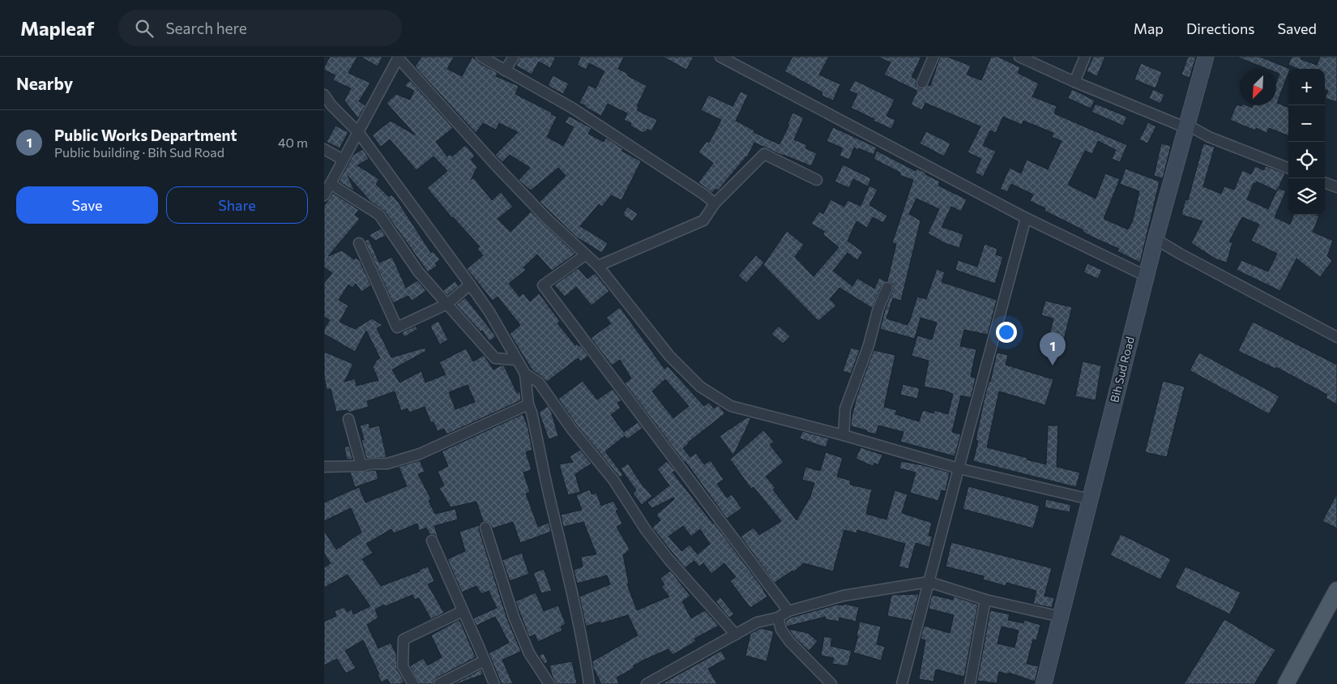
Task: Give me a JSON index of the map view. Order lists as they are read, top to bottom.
{
  "streets": {
    "main road": ["Bih Sud Road"]
  },
  "north": "bottom left",
  "page": {
    "header": "Mapleaf",
    "search": "Search here",
    "nav": ["Map", "Directions", "Saved"],
    "heading": "Nearby",
    "map_buttons": ["+", "−"],
    "list": [
      {
        "mark": "1",
        "name": "Public Works Department",
        "note": "Public building · Bih Sud Road",
        "value": "40 m"
      }
    ],
    "buttons": ["Save", "Share"],
    "pins": "1"
  }
}
